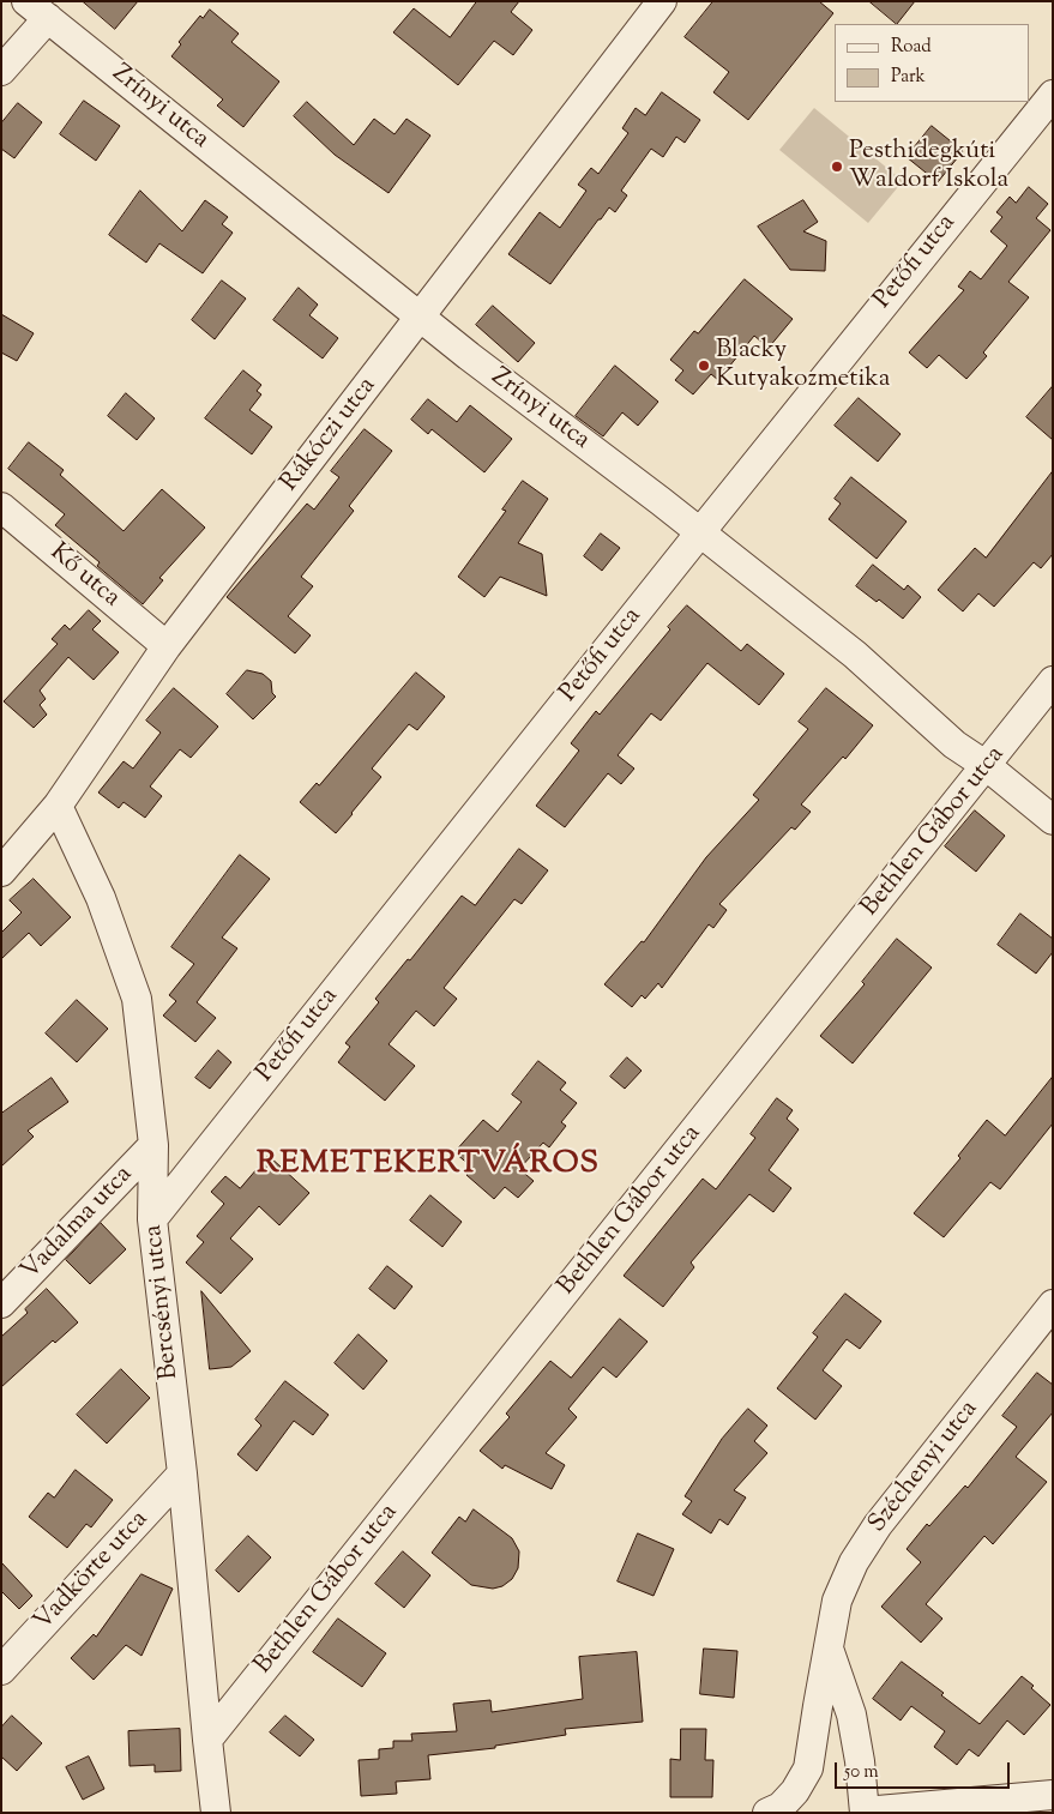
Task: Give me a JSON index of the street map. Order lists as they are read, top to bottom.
{
  "streets": {
    "street": [
      "Zrínyi utca",
      "Petőfi utca",
      "Rákóczi utca",
      "Kő utca",
      "Bethlen Gábor utca",
      "Vadalma utca",
      "Bercsényi utca",
      "Széchenyi utca",
      "Vadkörte utca"
    ]
  },
  "crossings": [
    ["Zrínyi utca", "Petőfi utca"],
    ["Zrínyi utca", "Rákóczi utca"],
    ["Zrínyi utca", "Bethlen Gábor utca"],
    ["Petőfi utca", "Bercsényi utca"],
    ["Rákóczi utca", "Kő utca"],
    ["Rákóczi utca", "Bercsényi utca"],
    ["Bethlen Gábor utca", "Bercsényi utca"],
    ["Vadalma utca", "Bercsényi utca"],
    ["Bercsényi utca", "Vadkörte utca"]
  ],
  "districts": ["REMETEKERTVÁROS"],
  "places": ["Pesthidegkúti Waldorf Iskola", "Blacky Kutyakozmetika"],
  "legend": ["Road", "Park"],
  "scale_bar": "50 m"
}
